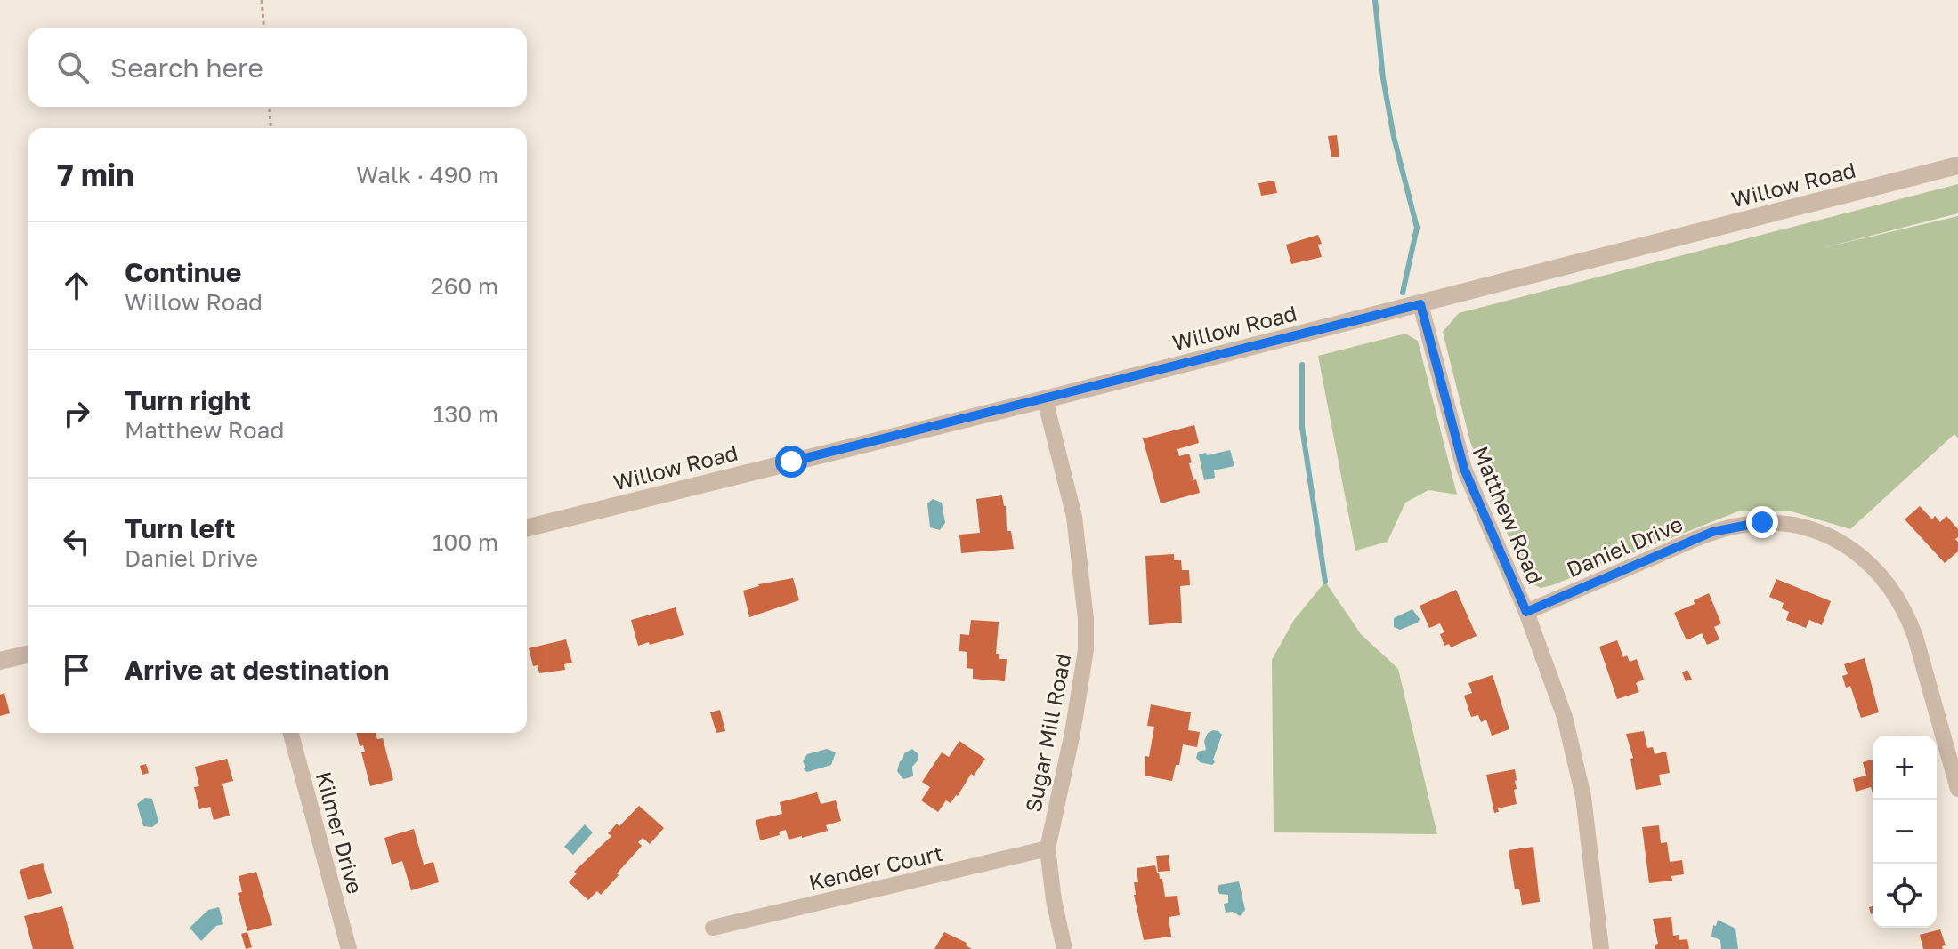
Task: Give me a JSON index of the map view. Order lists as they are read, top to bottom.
{
  "streets": {
    "street": [
      "Willow Road",
      "Matthew Road",
      "Daniel Drive",
      "Sugar Mill Road",
      "Kilmer Drive",
      "Kender Court"
    ]
  },
  "crossings": [
    ["Willow Road", "Matthew Road"],
    ["Willow Road", "Sugar Mill Road"],
    ["Matthew Road", "Daniel Drive"],
    ["Sugar Mill Road", "Kender Court"]
  ],
  "page": {
    "search": "Search here",
    "heading": ["7 min", "Walk · 490 m"],
    "list": [
      ["Continue", "Willow Road", "260 m"],
      ["Turn right", "Matthew Road", "130 m"],
      ["Turn left", "Daniel Drive", "100 m"],
      "Arrive at destination"
    ],
    "map_buttons": ["+", "−"]
  }
}
